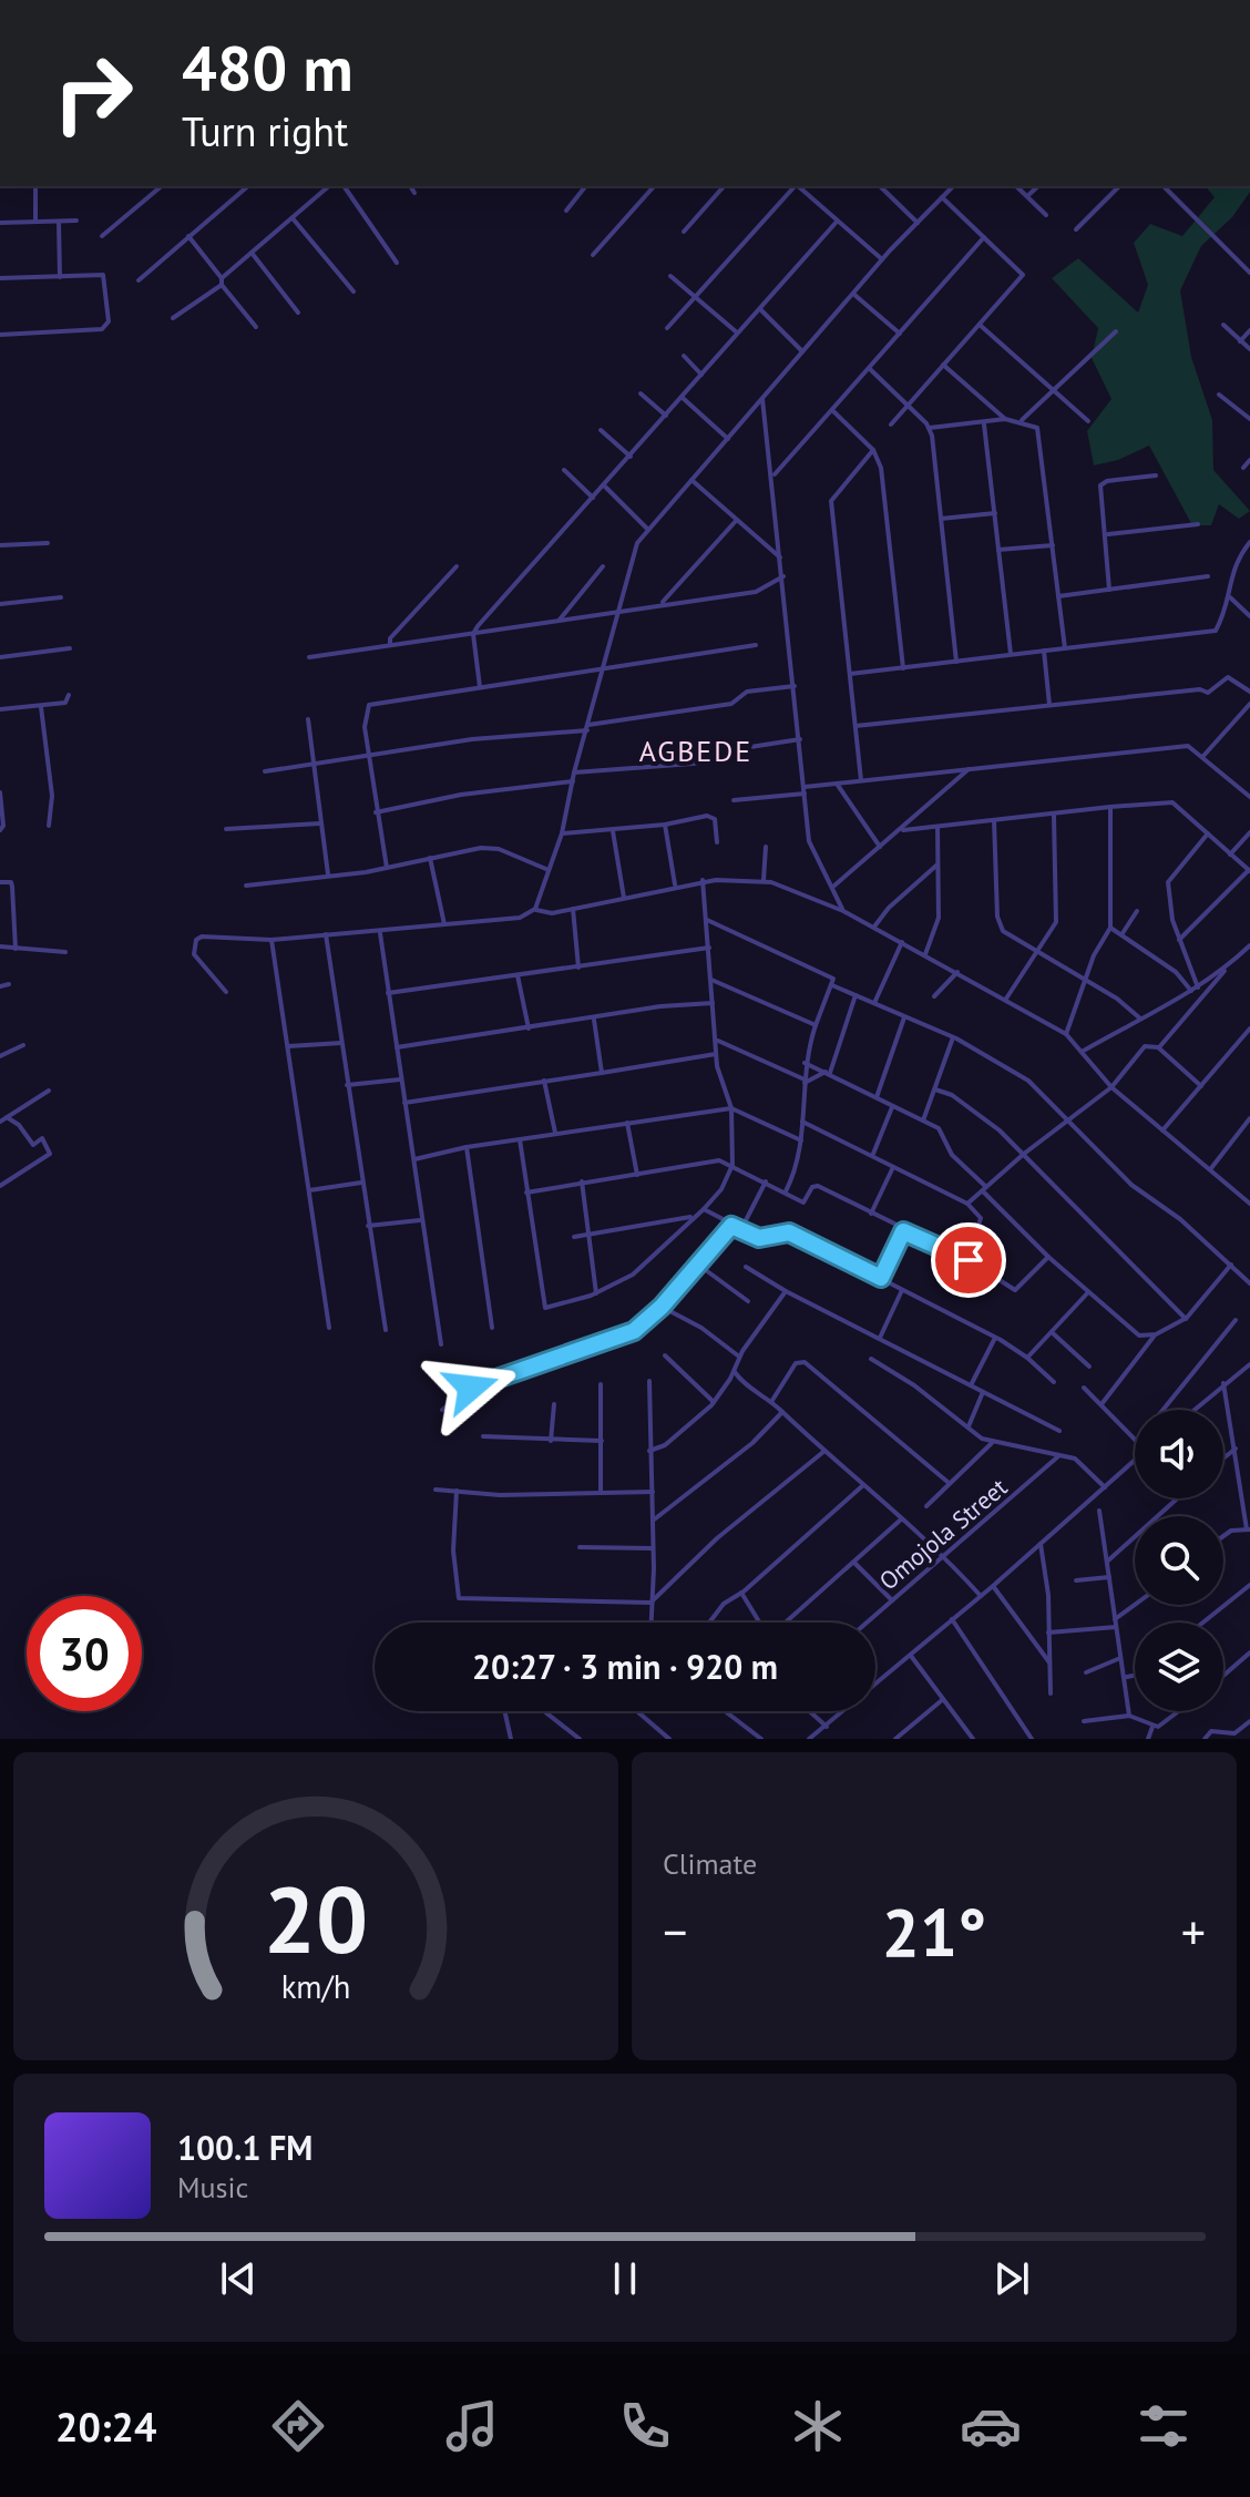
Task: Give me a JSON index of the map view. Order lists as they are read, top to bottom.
{
  "streets": {
    "street": ["Omojola Street"]
  },
  "districts": ["AGBEDE"],
  "page": {
    "turn": ["480 m", "Turn right"],
    "limit": "30",
    "trip": "20:27 · 3 min · 920 m",
    "tile": "Climate",
    "heat": ["−", "21°", "+"],
    "song": ["100.1 FM", "Music"],
    "tabs": "20:24",
    "gauge": ["20", "km/h"]
  }
}
